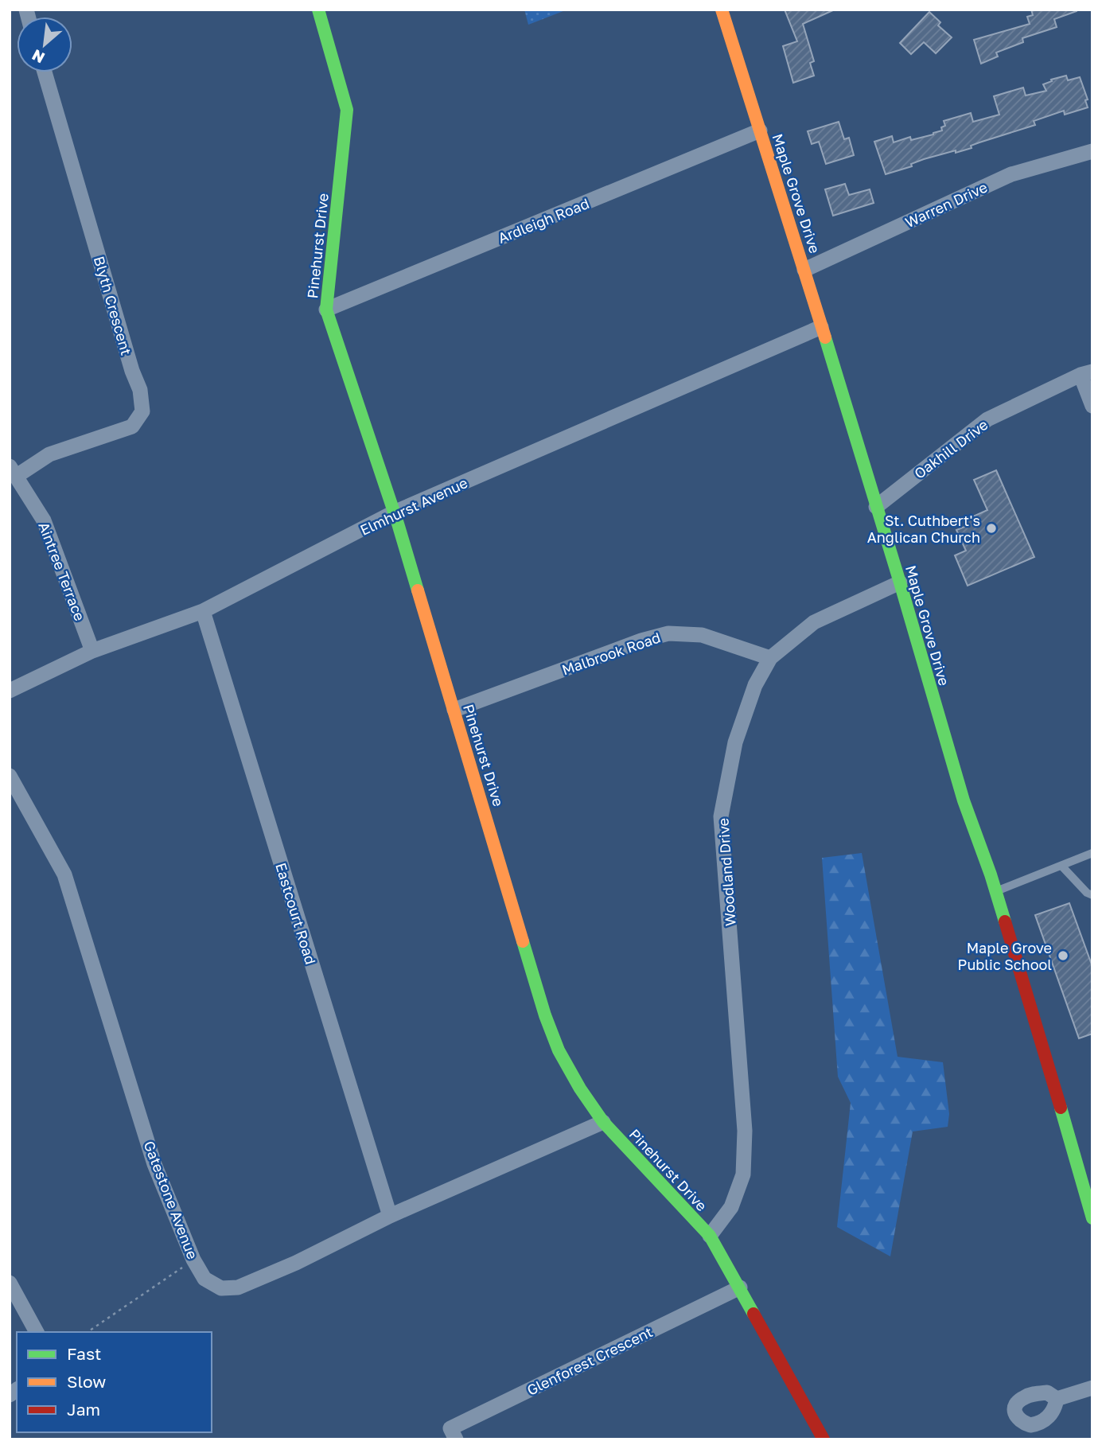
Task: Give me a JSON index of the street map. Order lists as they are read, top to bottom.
{
  "streets": {
    "street": [
      "Maple Grove Drive",
      "Warren Drive",
      "Ardleigh Road",
      "Pinehurst Drive",
      "Blyth Crescent",
      "Oakhill Drive",
      "Elmhurst Avenue",
      "Aintree Terrace",
      "Malbrook Road",
      "Woodland Drive",
      "Eastcourt Road",
      "Gatestone Avenue",
      "Glenforest Crescent"
    ]
  },
  "crossings": [
    ["Maple Grove Drive", "Warren Drive"],
    ["Maple Grove Drive", "Ardleigh Road"],
    ["Maple Grove Drive", "Oakhill Drive"],
    ["Maple Grove Drive", "Elmhurst Avenue"],
    ["Maple Grove Drive", "Woodland Drive"],
    ["Ardleigh Road", "Pinehurst Drive"],
    ["Pinehurst Drive", "Elmhurst Avenue"],
    ["Pinehurst Drive", "Malbrook Road"],
    ["Pinehurst Drive", "Woodland Drive"],
    ["Pinehurst Drive", "Gatestone Avenue"],
    ["Pinehurst Drive", "Glenforest Crescent"],
    ["Blyth Crescent", "Aintree Terrace"],
    ["Elmhurst Avenue", "Aintree Terrace"],
    ["Elmhurst Avenue", "Eastcourt Road"],
    ["Malbrook Road", "Woodland Drive"],
    ["Eastcourt Road", "Gatestone Avenue"]
  ],
  "places": ["St. Cuthbert's Anglican Church", "Maple Grove Public School"],
  "legend": ["Fast", "Slow", "Jam"],
  "north": "bottom left"
}
